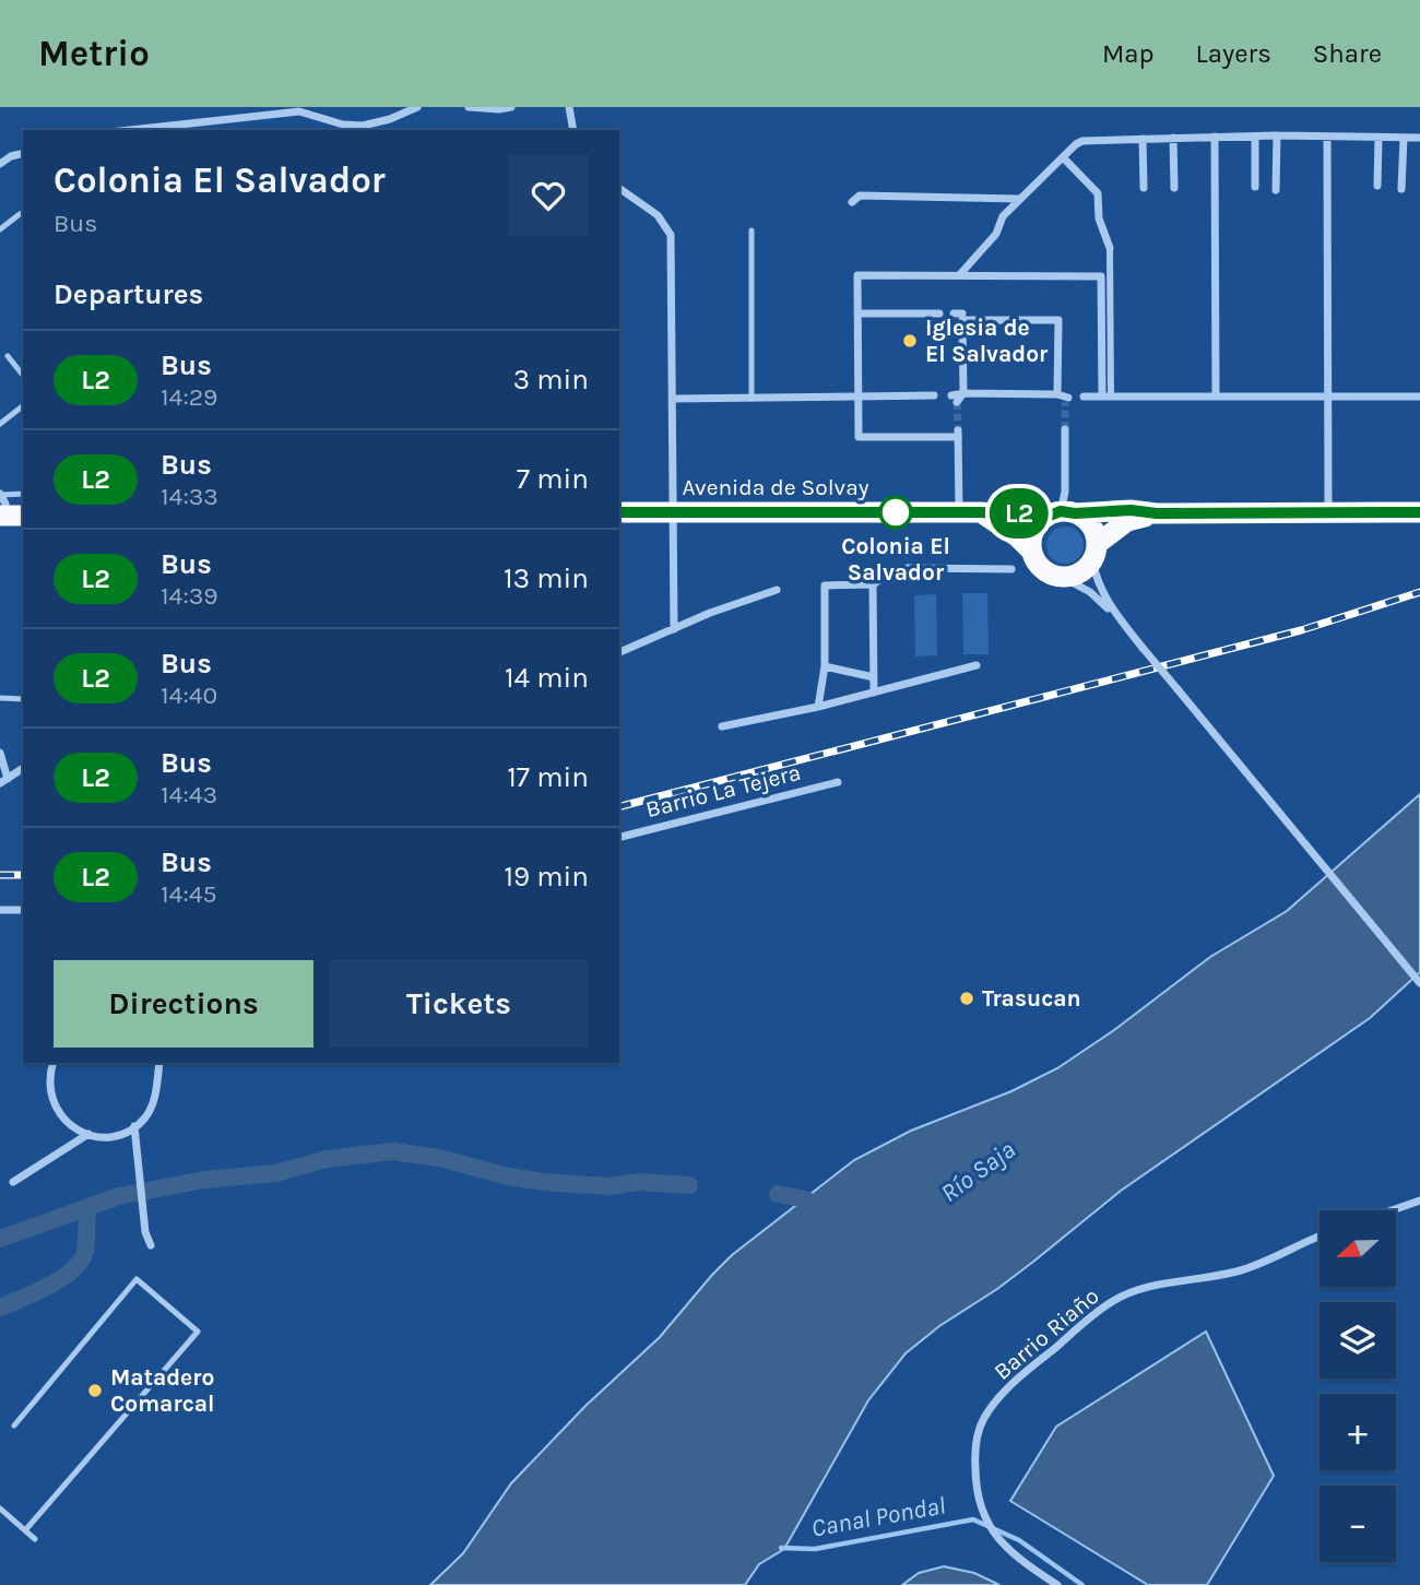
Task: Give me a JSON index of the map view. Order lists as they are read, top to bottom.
{
  "streets": {
    "highway": ["Avenida de Solvay"],
    "street": ["Barrio La Tejera", "Barrio Riaño"]
  },
  "water": ["Río Saja", "Canal Pondal"],
  "places": [
    "Iglesia de El Salvador",
    "Colonia El Salvador",
    "Trasucan",
    "Matadero Comarcal"
  ],
  "lines": ["bus line L2"],
  "north": "left",
  "page": {
    "header": "Metrio",
    "nav": ["Map", "Layers", "Share"],
    "on_map": "L2",
    "heading": [
      ["Colonia El Salvador", "Bus"],
      "Departures"
    ],
    "list": [
      {
        "mark": "L2",
        "name": "Bus",
        "note": "14:29",
        "value": "3 min"
      },
      {
        "mark": "L2",
        "name": "Bus",
        "note": "14:33",
        "value": "7 min"
      },
      {
        "mark": "L2",
        "name": "Bus",
        "note": "14:39",
        "value": "13 min"
      },
      {
        "mark": "L2",
        "name": "Bus",
        "note": "14:40",
        "value": "14 min"
      },
      {
        "mark": "L2",
        "name": "Bus",
        "note": "14:43",
        "value": "17 min"
      },
      {
        "mark": "L2",
        "name": "Bus",
        "note": "14:45",
        "value": "19 min"
      }
    ],
    "buttons": ["Directions", "Tickets"],
    "map_buttons": ["+", "−"]
  }
}
